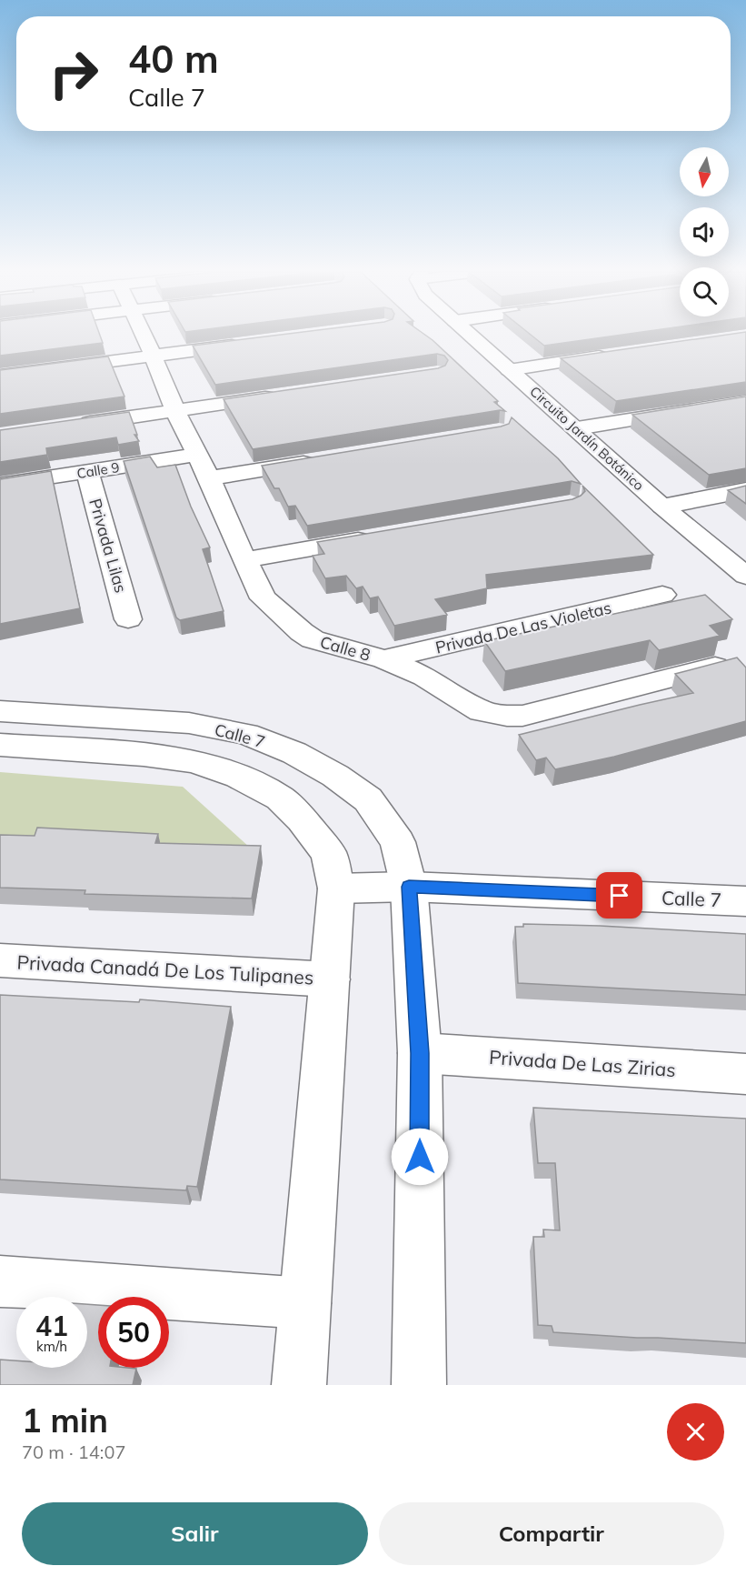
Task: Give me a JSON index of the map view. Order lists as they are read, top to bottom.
{
  "streets": {
    "street": [
      "Circuito Jardín Botánico",
      "Calle 9",
      "Privada Lilas",
      "Privada De Las Violetas",
      "Calle 8",
      "Calle 7",
      "Privada Canadá De Los Tulipanes",
      "Privada De Las Zirias"
    ]
  },
  "crossings": [
    ["Calle 9", "Privada Lilas"],
    ["Calle 9", "Calle 8"],
    ["Privada De Las Violetas", "Calle 8"]
  ],
  "north": "bottom",
  "page": {
    "turn": ["40 m", "Calle 7"],
    "speed": "41 km/h",
    "limit": "50",
    "heading": ["1 min", "70 m · 14:07"],
    "buttons": ["Salir", "Compartir"]
  }
}
